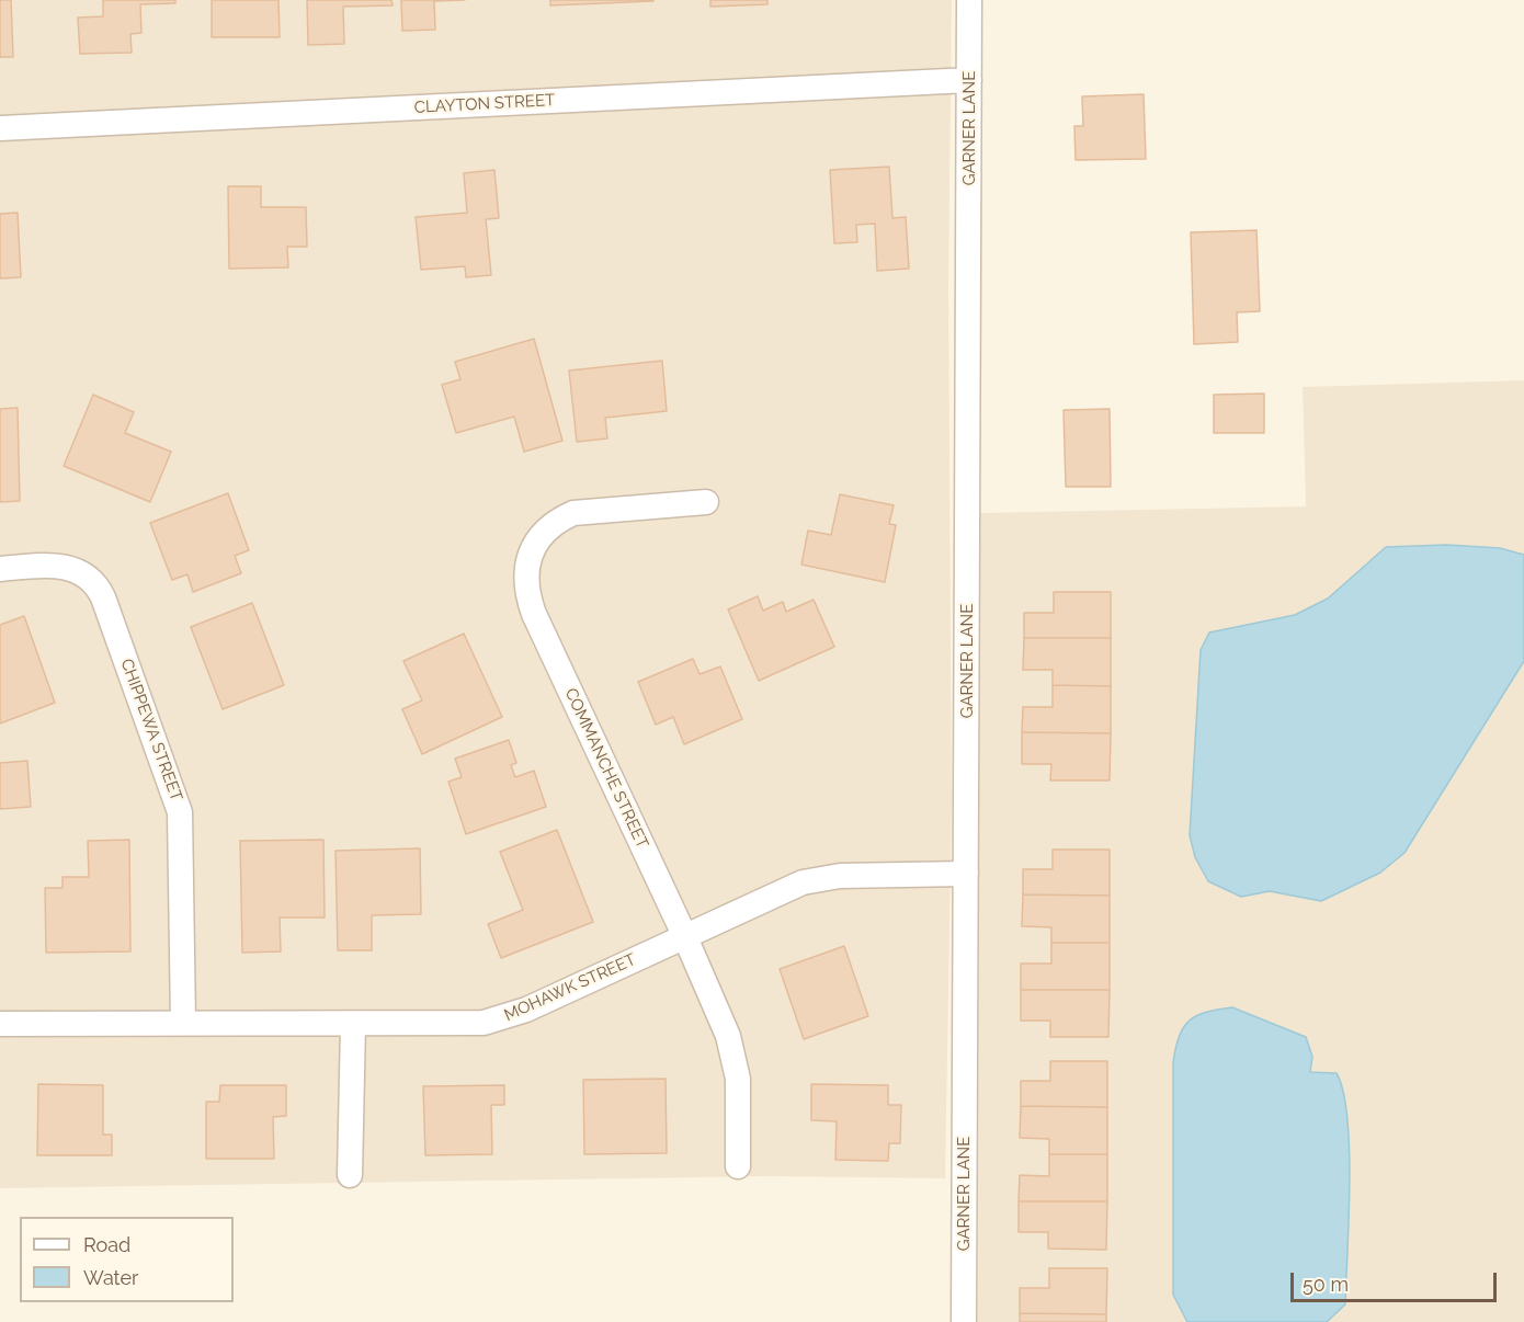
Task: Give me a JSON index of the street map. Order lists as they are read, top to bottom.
{
  "streets": {
    "street": [
      "CLAYTON STREET",
      "GARNER LANE",
      "CHIPPEWA STREET",
      "COMMANCHE STREET",
      "MOHAWK STREET"
    ]
  },
  "crossings": [
    ["CLAYTON STREET", "GARNER LANE"],
    ["GARNER LANE", "MOHAWK STREET"],
    ["CHIPPEWA STREET", "MOHAWK STREET"],
    ["COMMANCHE STREET", "MOHAWK STREET"]
  ],
  "legend": ["Road", "Water"],
  "scale_bar": "50 m"
}
